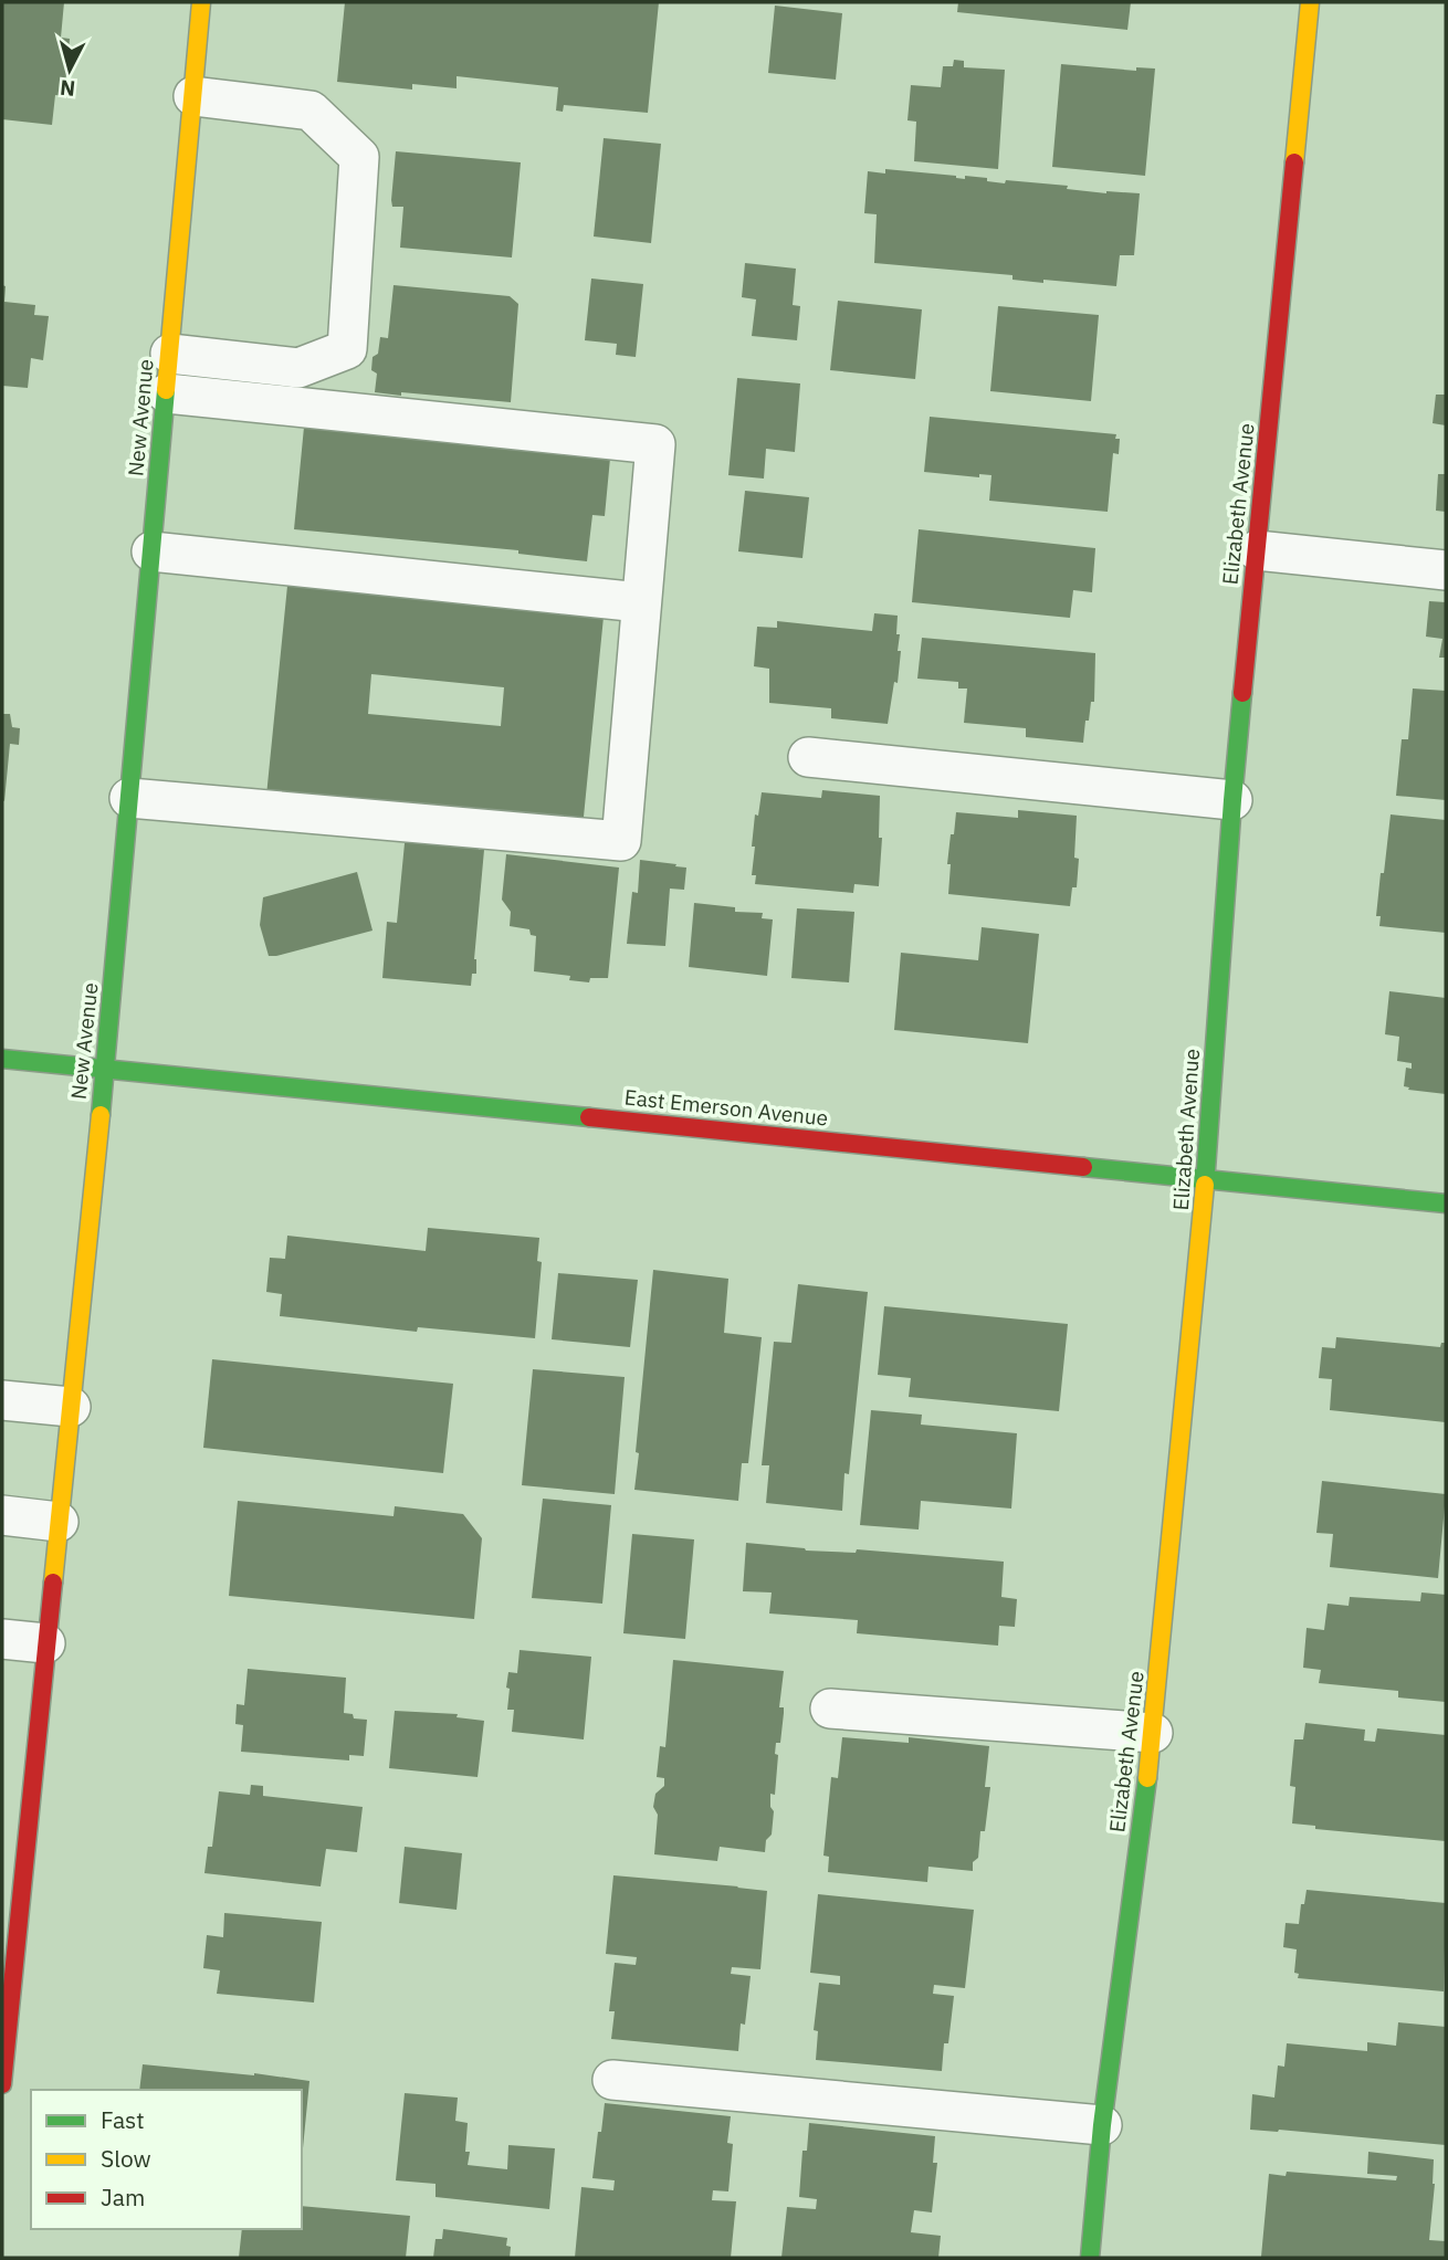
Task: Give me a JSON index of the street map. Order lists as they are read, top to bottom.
{
  "streets": {
    "street": ["New Avenue", "Elizabeth Avenue", "East Emerson Avenue"]
  },
  "crossings": [
    ["New Avenue", "East Emerson Avenue"],
    ["Elizabeth Avenue", "East Emerson Avenue"]
  ],
  "legend": ["Fast", "Slow", "Jam"],
  "north": "bottom"
}
